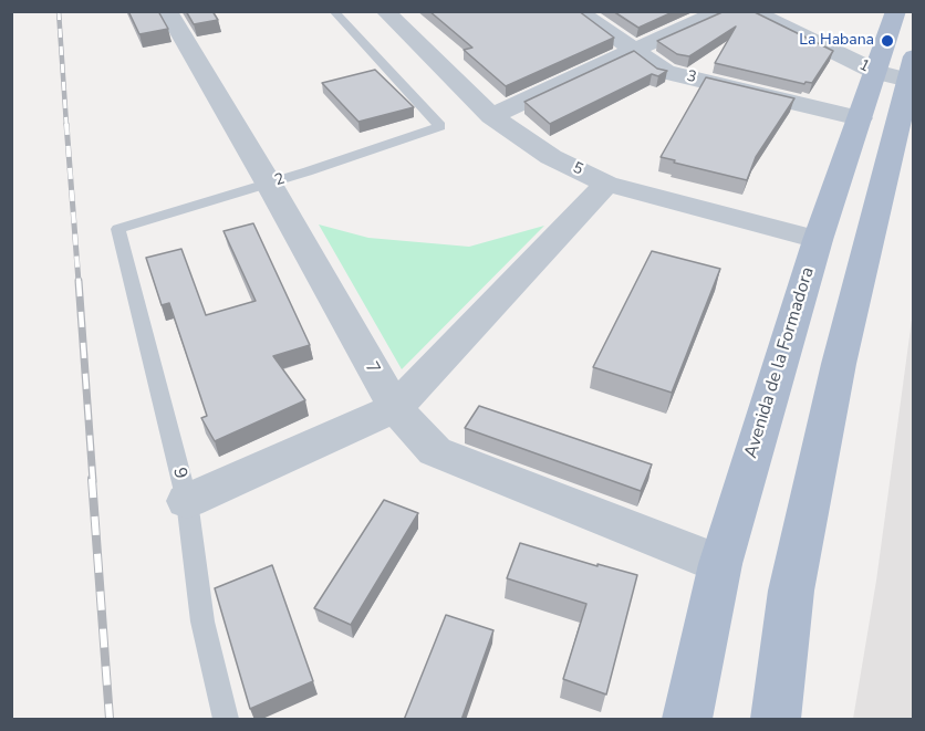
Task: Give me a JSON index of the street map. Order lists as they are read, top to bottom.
{
  "streets": {
    "main road": ["Avenida de la Formadora"],
    "street": [
      "1",
      "3",
      "5",
      "7"
    ],
    "lane": ["2", "9"]
  },
  "crossings": [
    ["1", "Avenida de la Formadora"],
    ["3", "Avenida de la Formadora"],
    ["5", "Avenida de la Formadora"],
    ["2", "7"],
    ["2", "9"],
    ["Avenida de la Formadora", "7"]
  ],
  "places": ["La Habana"]
}
